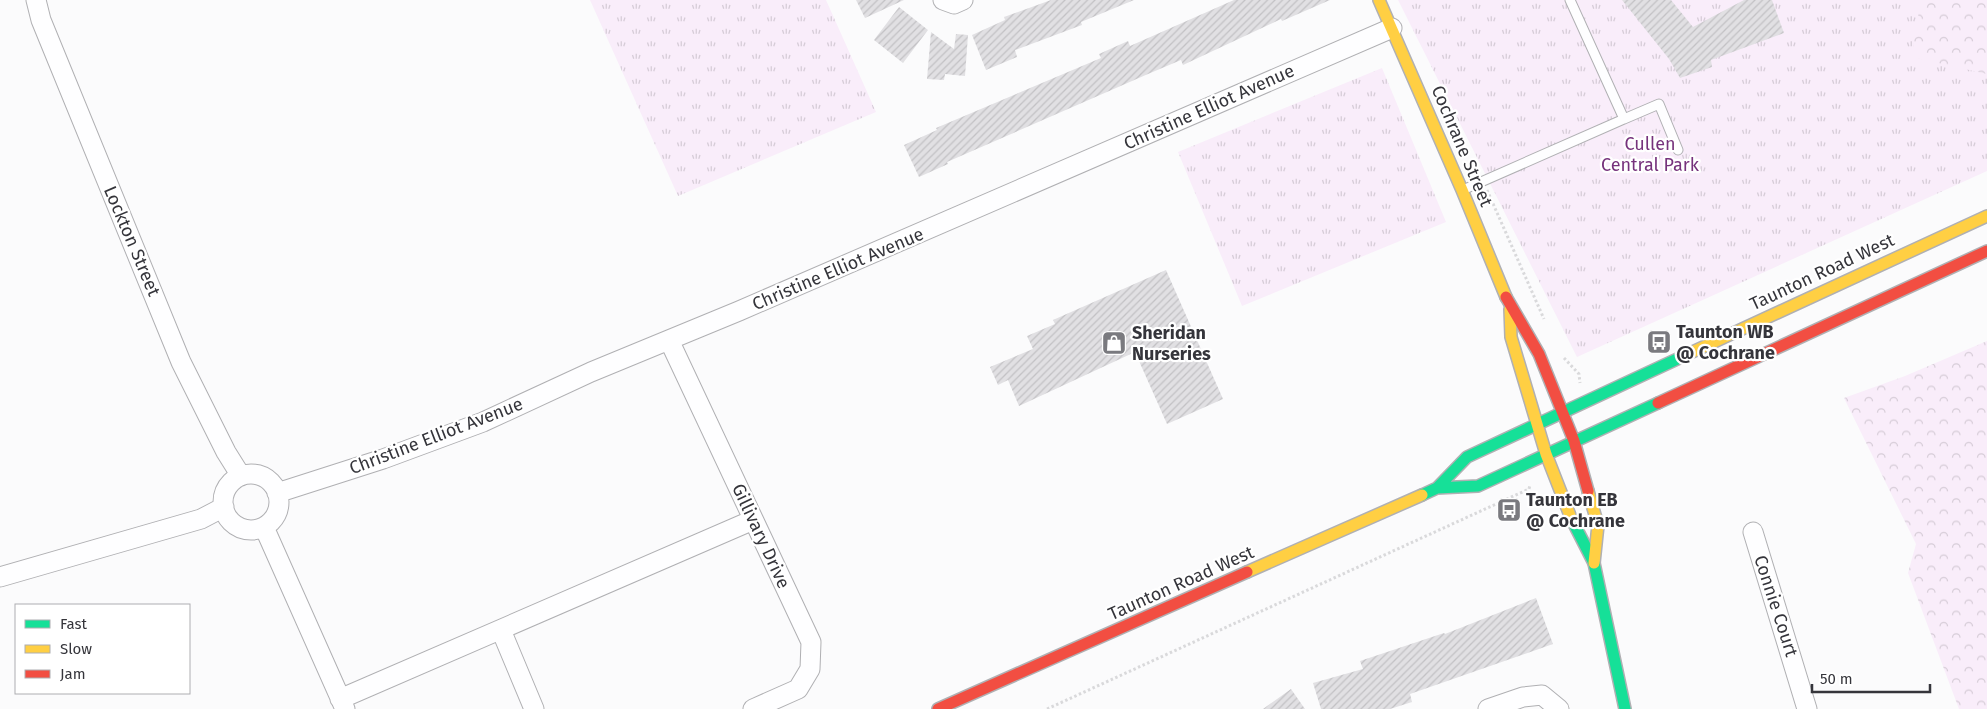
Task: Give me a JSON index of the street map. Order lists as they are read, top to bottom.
{
  "streets": {
    "main road": ["Cochrane Street", "Taunton Road West"],
    "street": [
      "Christine Elliot Avenue",
      "Lockton Street",
      "Gillivary Drive",
      "Connie Court"
    ]
  },
  "crossings": [
    ["Christine Elliot Avenue", "Cochrane Street"],
    ["Christine Elliot Avenue", "Lockton Street"],
    ["Christine Elliot Avenue", "Gillivary Drive"],
    ["Cochrane Street", "Taunton Road West"]
  ],
  "parks": ["Cullen Central Park"],
  "places": {
    "bus stop": ["Taunton WB @ Cochrane", "Taunton EB @ Cochrane"],
    "shop": ["Sheridan Nurseries"]
  },
  "legend": ["Fast", "Slow", "Jam"],
  "scale_bar": "50 m"
}
